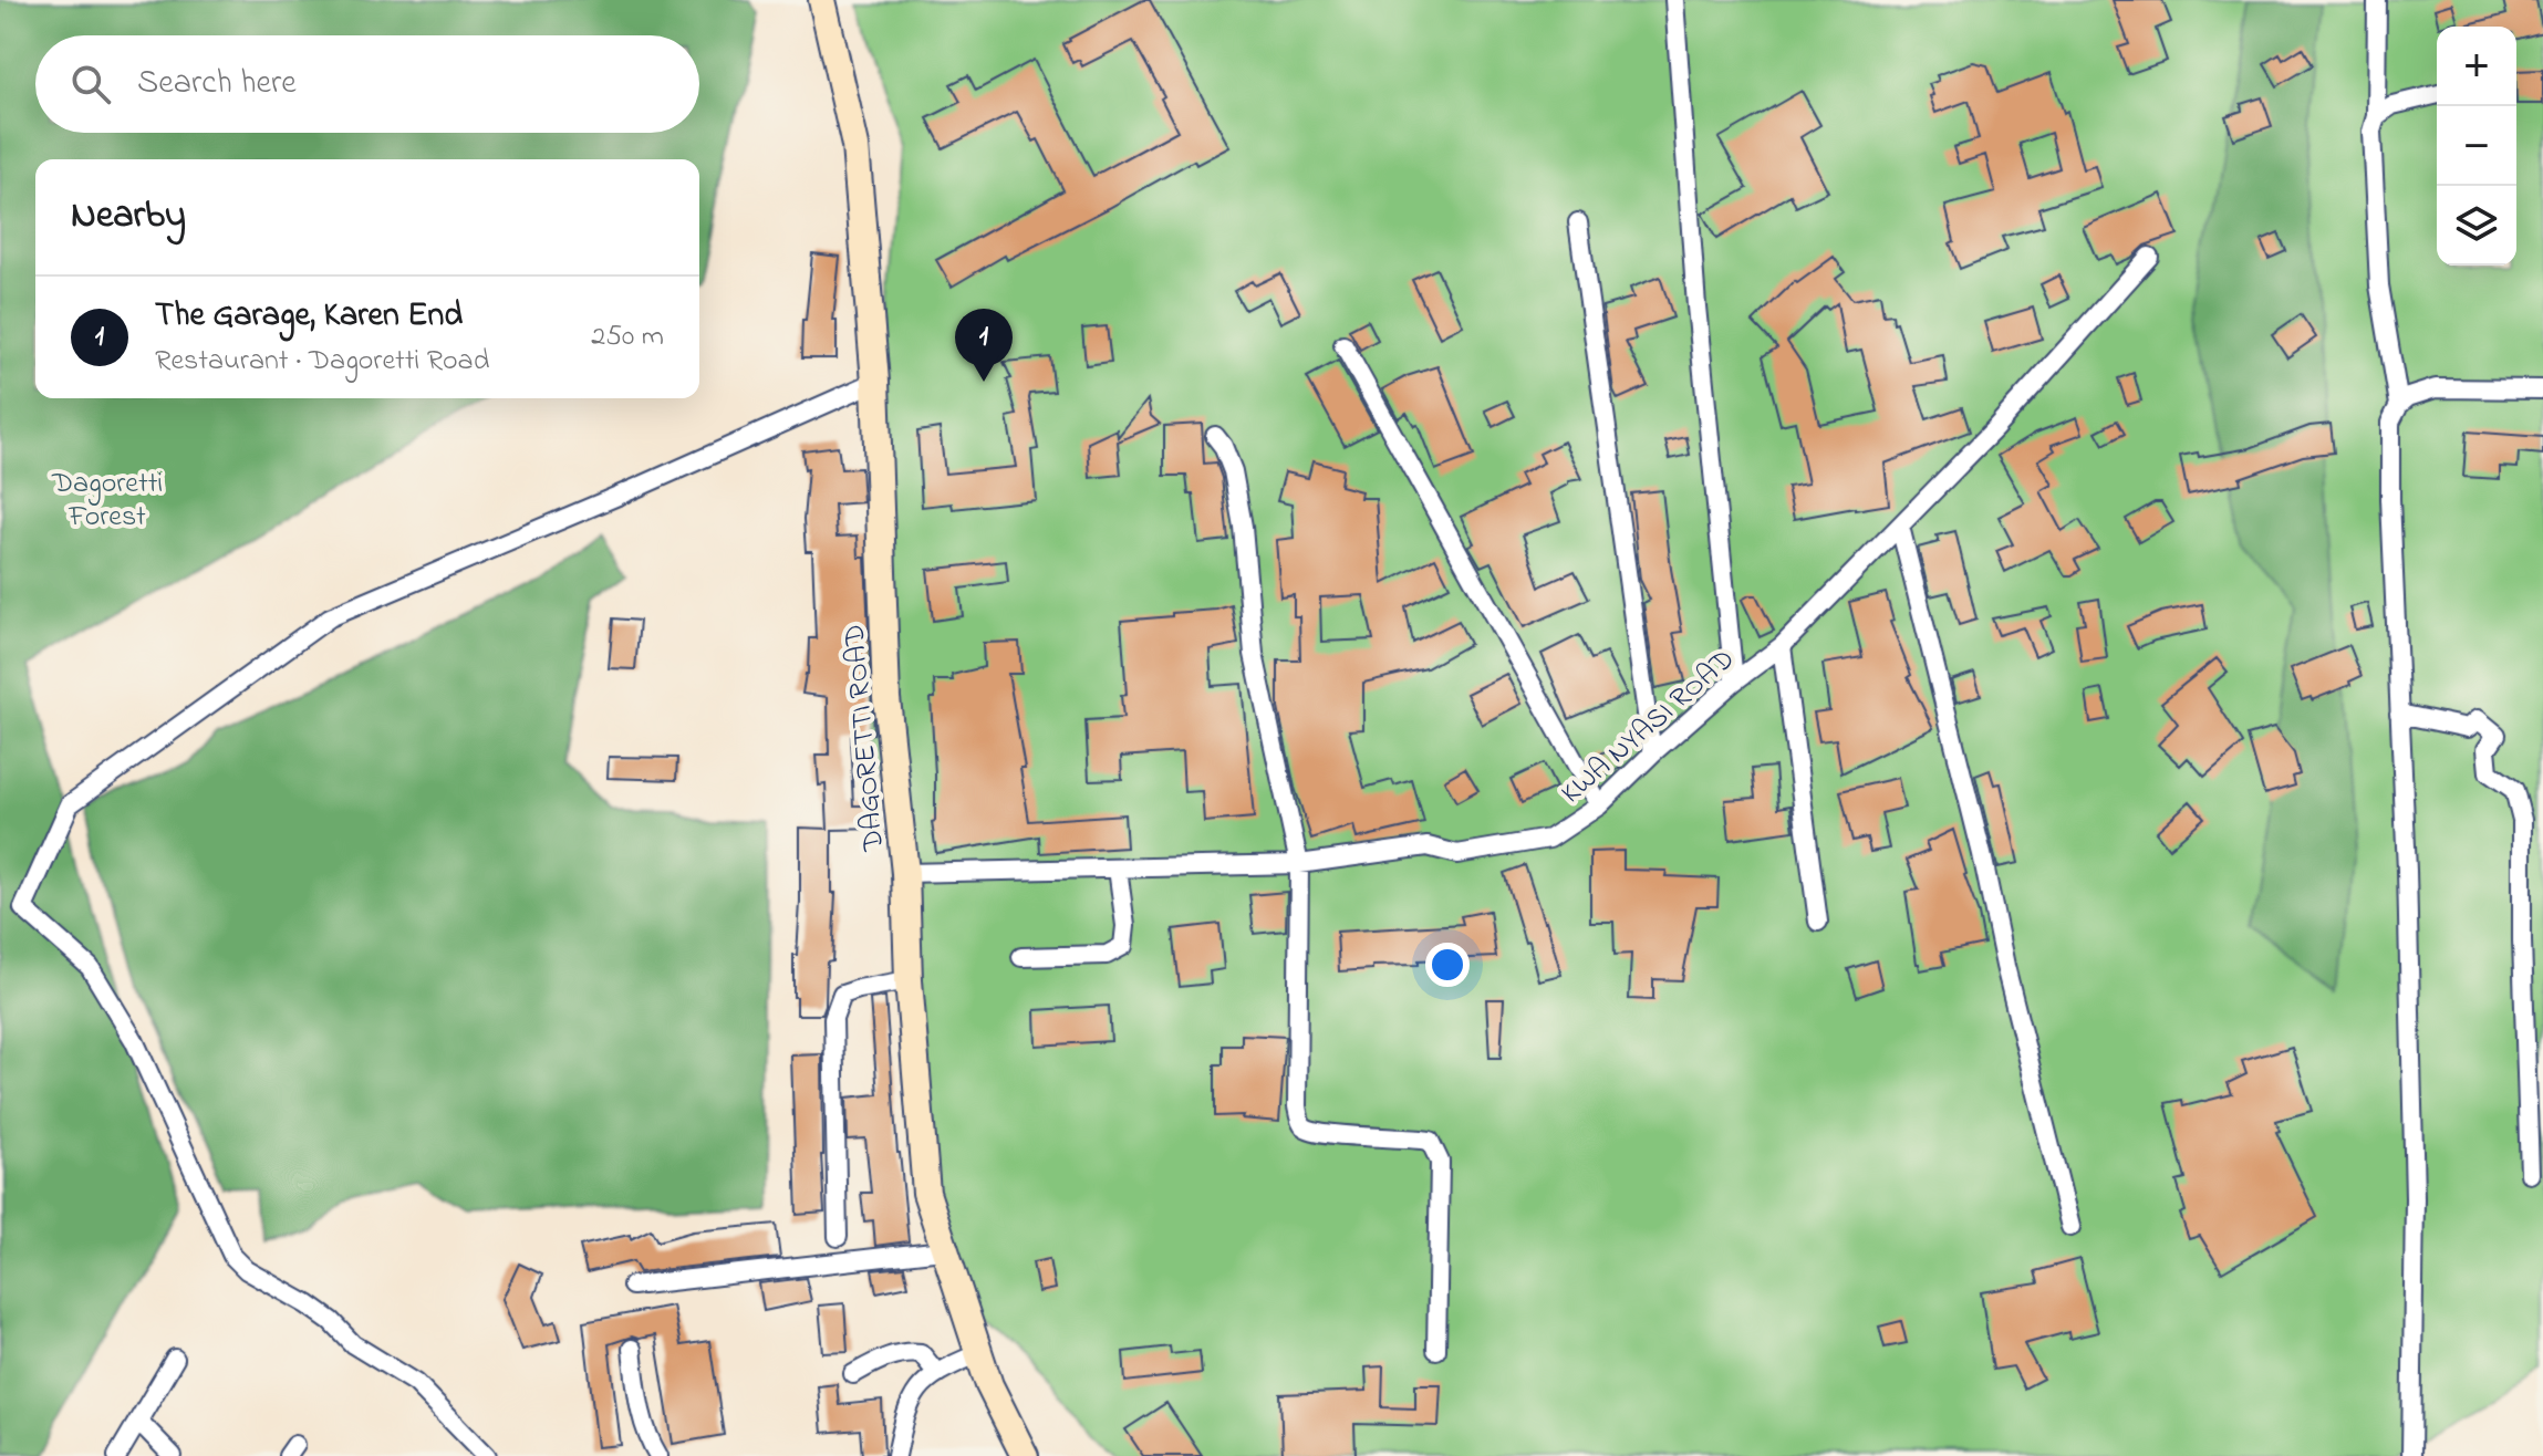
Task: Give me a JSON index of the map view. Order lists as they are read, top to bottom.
{
  "streets": {
    "main road": ["DAGORETTI ROAD"],
    "street": ["KWA NYASI ROAD"]
  },
  "crossings": [
    ["KWA NYASI ROAD", "DAGORETTI ROAD"]
  ],
  "parks": ["Dagoretti Forest"],
  "page": {
    "map_buttons": ["+", "−"],
    "search": "Search here",
    "heading": "Nearby",
    "list": [
      {
        "mark": "1",
        "name": "The Garage, Karen End",
        "note": "Restaurant · Dagoretti Road",
        "value": "250 m"
      }
    ],
    "pins": "1"
  }
}
